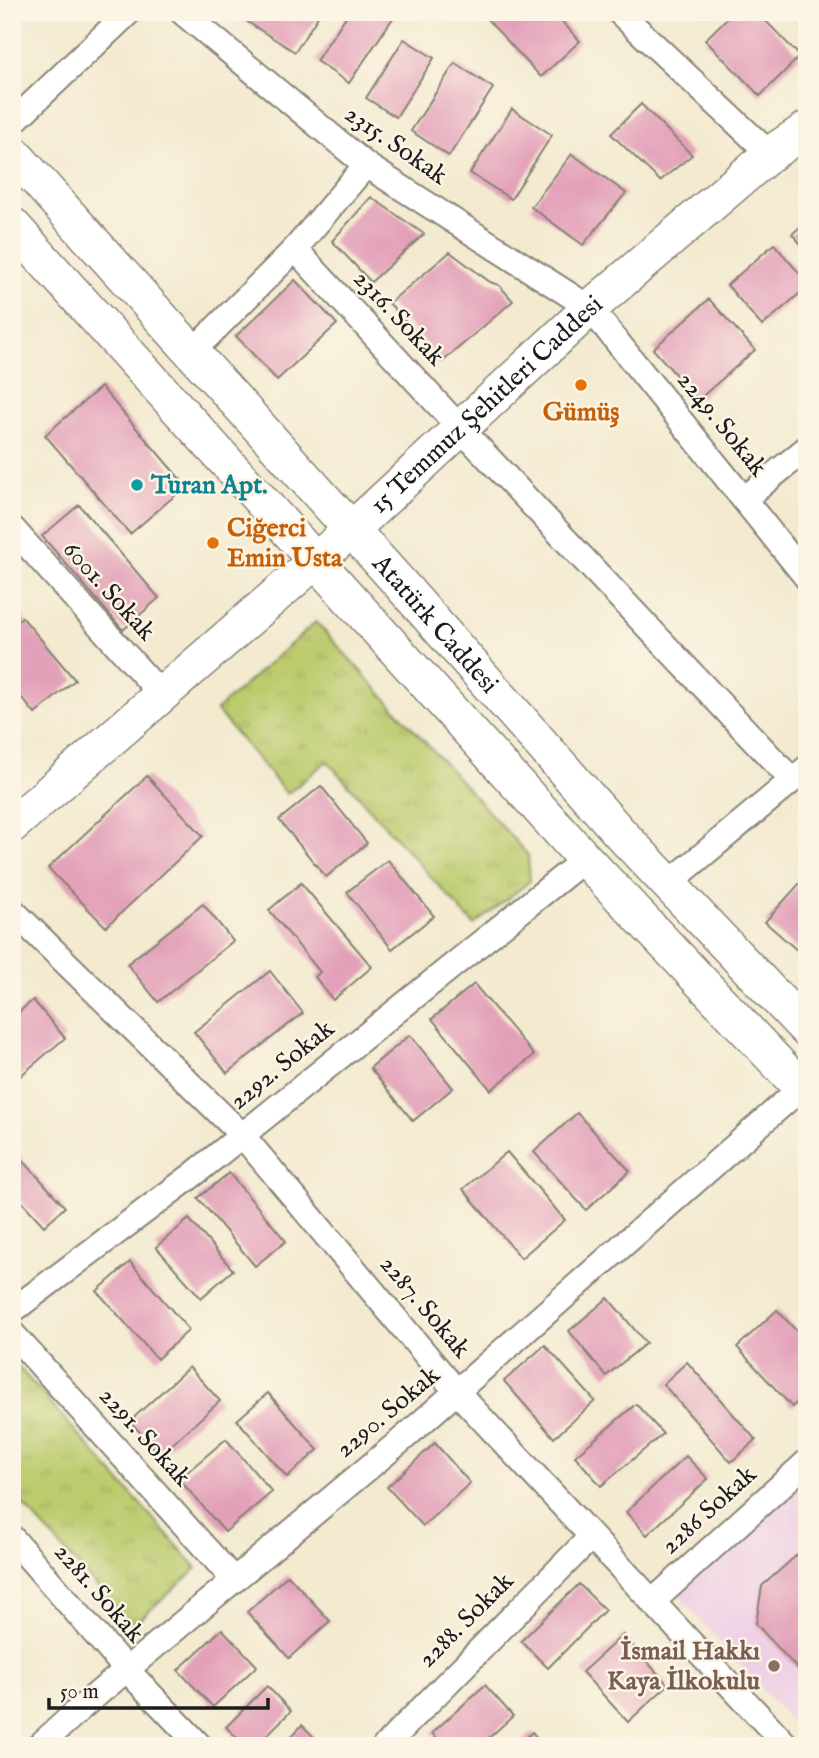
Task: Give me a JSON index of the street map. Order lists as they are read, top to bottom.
{
  "streets": {
    "main road": ["15 Temmuz Şehitleri Caddesi", "Atatürk Caddesi"],
    "street": [
      "2315. Sokak",
      "2316. Sokak",
      "2249. Sokak",
      "6001. Sokak",
      "2292. Sokak",
      "2287. Sokak",
      "2290. Sokak",
      "2291. Sokak",
      "2286 Sokak",
      "2281. Sokak",
      "2288. Sokak"
    ]
  },
  "crossings": [
    ["2315. Sokak", "15 Temmuz Şehitleri Caddesi"],
    ["2315. Sokak", "2249. Sokak"],
    ["2316. Sokak", "15 Temmuz Şehitleri Caddesi"],
    ["15 Temmuz Şehitleri Caddesi", "2249. Sokak"],
    ["15 Temmuz Şehitleri Caddesi", "6001. Sokak"],
    ["15 Temmuz Şehitleri Caddesi", "Atatürk Caddesi"],
    ["Atatürk Caddesi", "2292. Sokak"],
    ["Atatürk Caddesi", "2290. Sokak"],
    ["2292. Sokak", "2287. Sokak"],
    ["2287. Sokak", "2290. Sokak"],
    ["2287. Sokak", "2286 Sokak"],
    ["2287. Sokak", "2288. Sokak"],
    ["2290. Sokak", "2291. Sokak"],
    ["2290. Sokak", "2281. Sokak"]
  ],
  "places": [
    "Gümüş",
    "Turan Apt.",
    "Ciğerci Emin Usta",
    "İsmail Hakkı Kaya İlkokulu"
  ],
  "scale_bar": "50 m"
}
